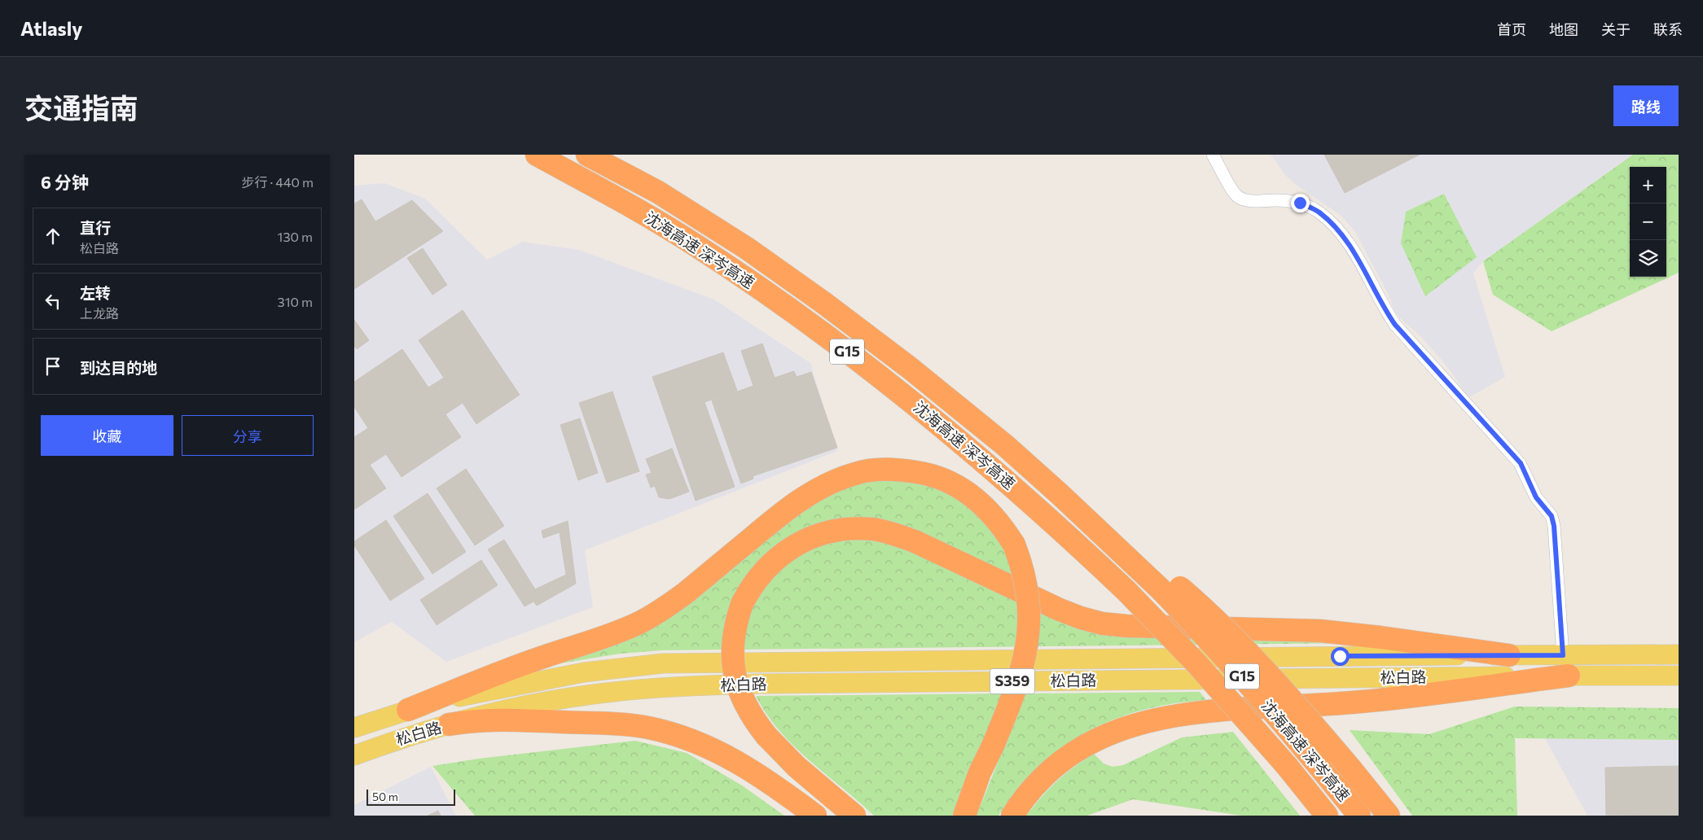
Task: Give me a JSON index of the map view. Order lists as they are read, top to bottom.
{
  "streets": {
    "highway": ["沈海高速 深岑高速", "G15"],
    "main road": ["松白路", "S359"]
  },
  "scale_bar": "50 m",
  "page": {
    "header": "Atlasly",
    "nav": [
      "首页",
      "地图",
      "关于",
      "联系"
    ],
    "title": "交通指南",
    "buttons": [
      "路线",
      ["收藏", "分享"]
    ],
    "heading": ["6 分钟", "步行 · 440 m"],
    "map_buttons": ["+", "−"],
    "list": [
      ["直行", "松白路", "130 m"],
      ["左转", "上龙路", "310 m"],
      "到达目的地"
    ],
    "scale": "50 m"
  }
}
